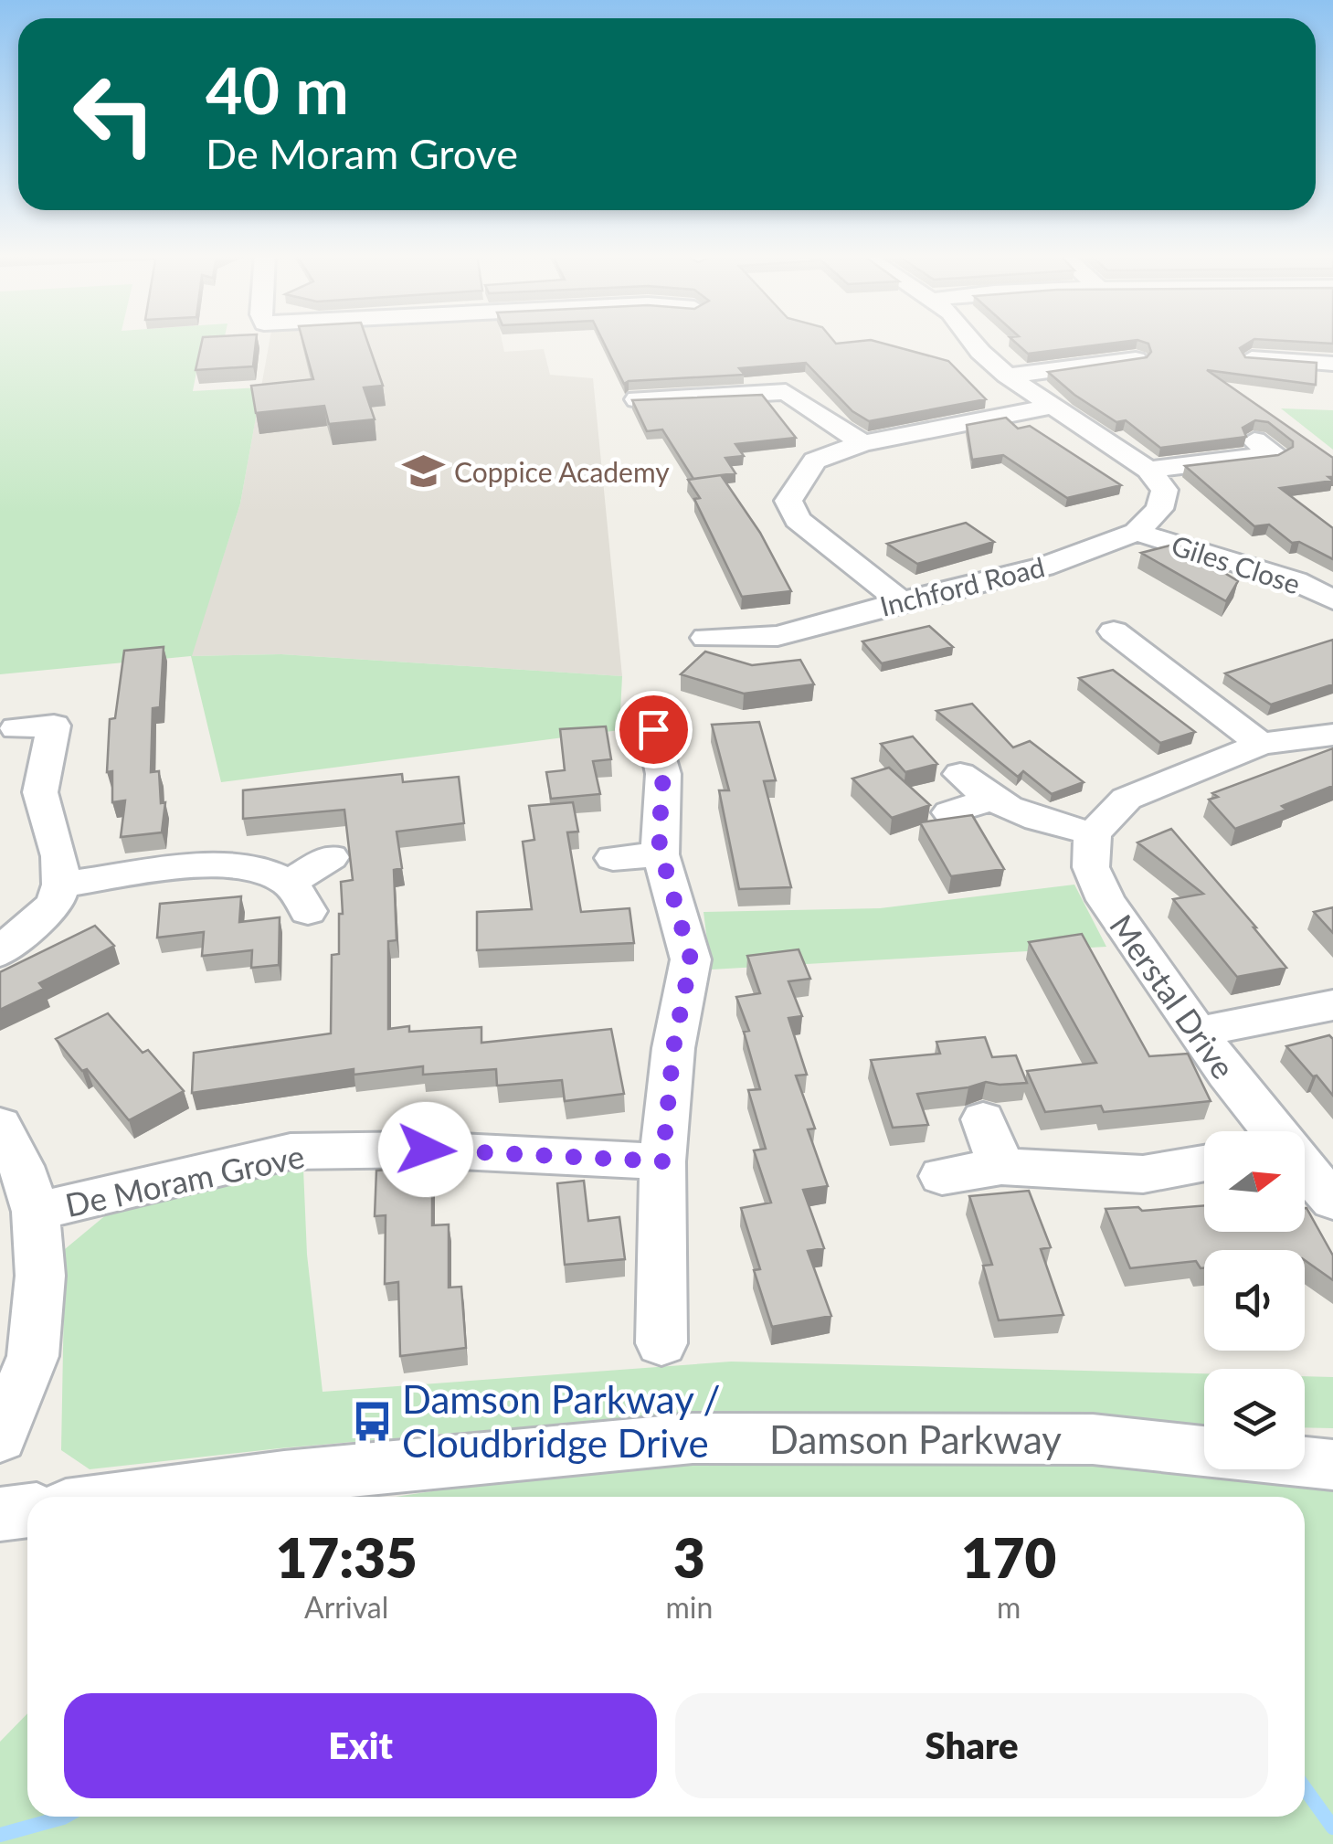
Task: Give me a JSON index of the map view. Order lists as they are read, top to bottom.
{
  "streets": {
    "street": [
      "Giles Close",
      "Inchford Road",
      "Merstal Drive",
      "De Moram Grove",
      "Damson Parkway"
    ]
  },
  "crossings": [
    ["Giles Close", "Inchford Road"]
  ],
  "places": {
    "school or university": ["Coppice Academy"],
    "bus stop": ["Damson Parkway / Cloudbridge Drive"]
  },
  "north": "right",
  "page": {
    "turn": ["40 m", "De Moram Grove"],
    "eta": [
      "17:35",
      "Arrival",
      "3",
      "min",
      "170",
      "m"
    ],
    "buttons": ["Exit", "Share"]
  }
}
